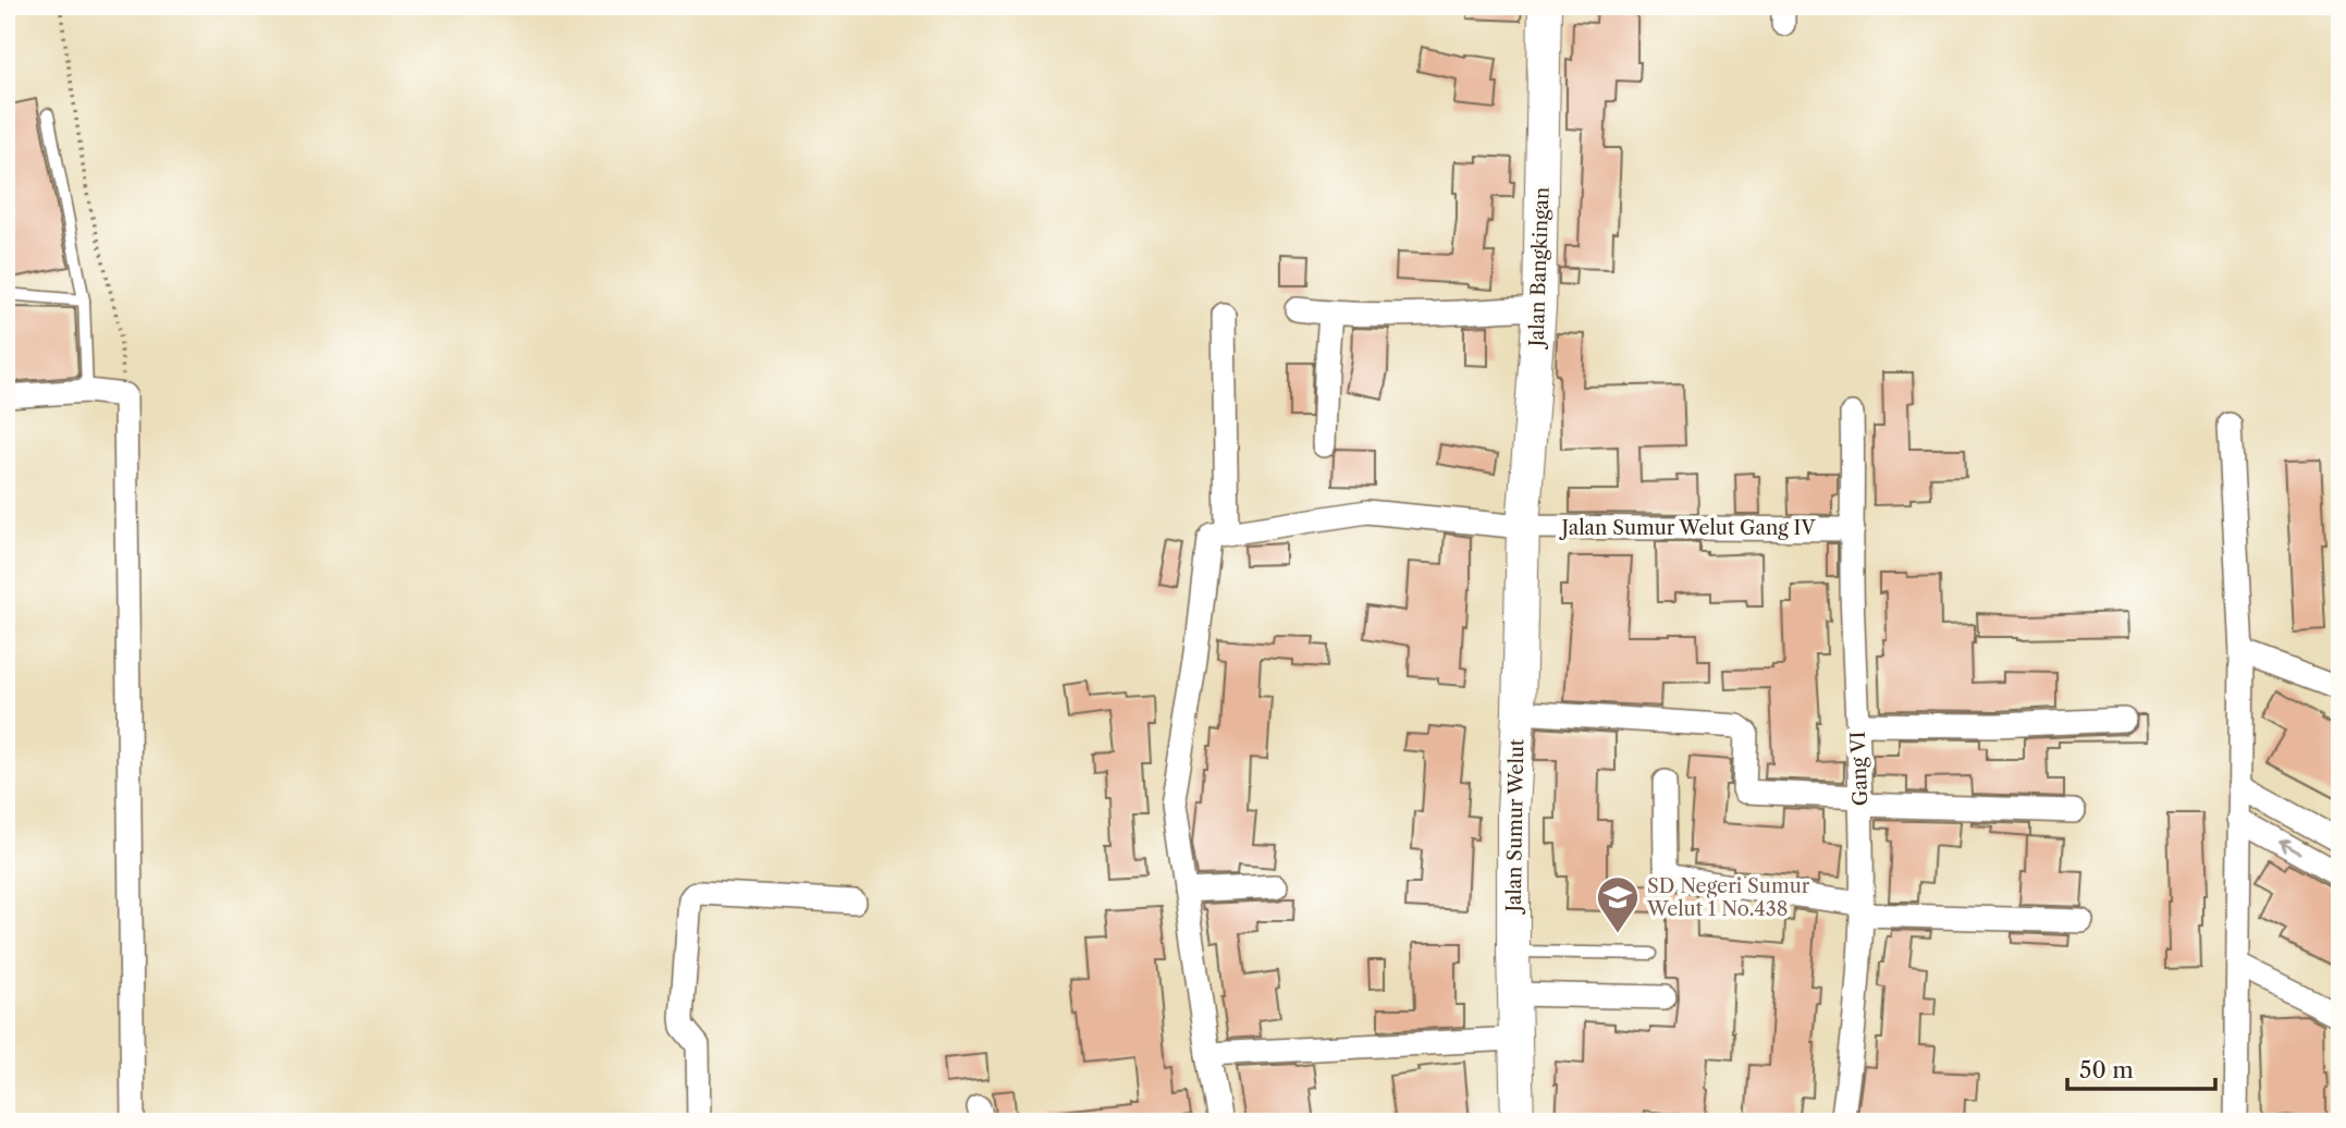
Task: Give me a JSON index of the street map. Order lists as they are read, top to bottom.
{
  "streets": {
    "street": [
      "Jalan Bangkingan",
      "Jalan Sumur Welut Gang IV",
      "Gang VI",
      "Jalan Sumur Welut"
    ]
  },
  "crossings": [
    ["Jalan Bangkingan", "Jalan Sumur Welut Gang IV"],
    ["Jalan Bangkingan", "Jalan Sumur Welut"],
    ["Jalan Sumur Welut Gang IV", "Gang VI"],
    ["Jalan Sumur Welut Gang IV", "Jalan Sumur Welut"]
  ],
  "places": {
    "school or university": ["SD Negeri Sumur Welut 1 No.438"]
  },
  "scale_bar": "50 m"
}
